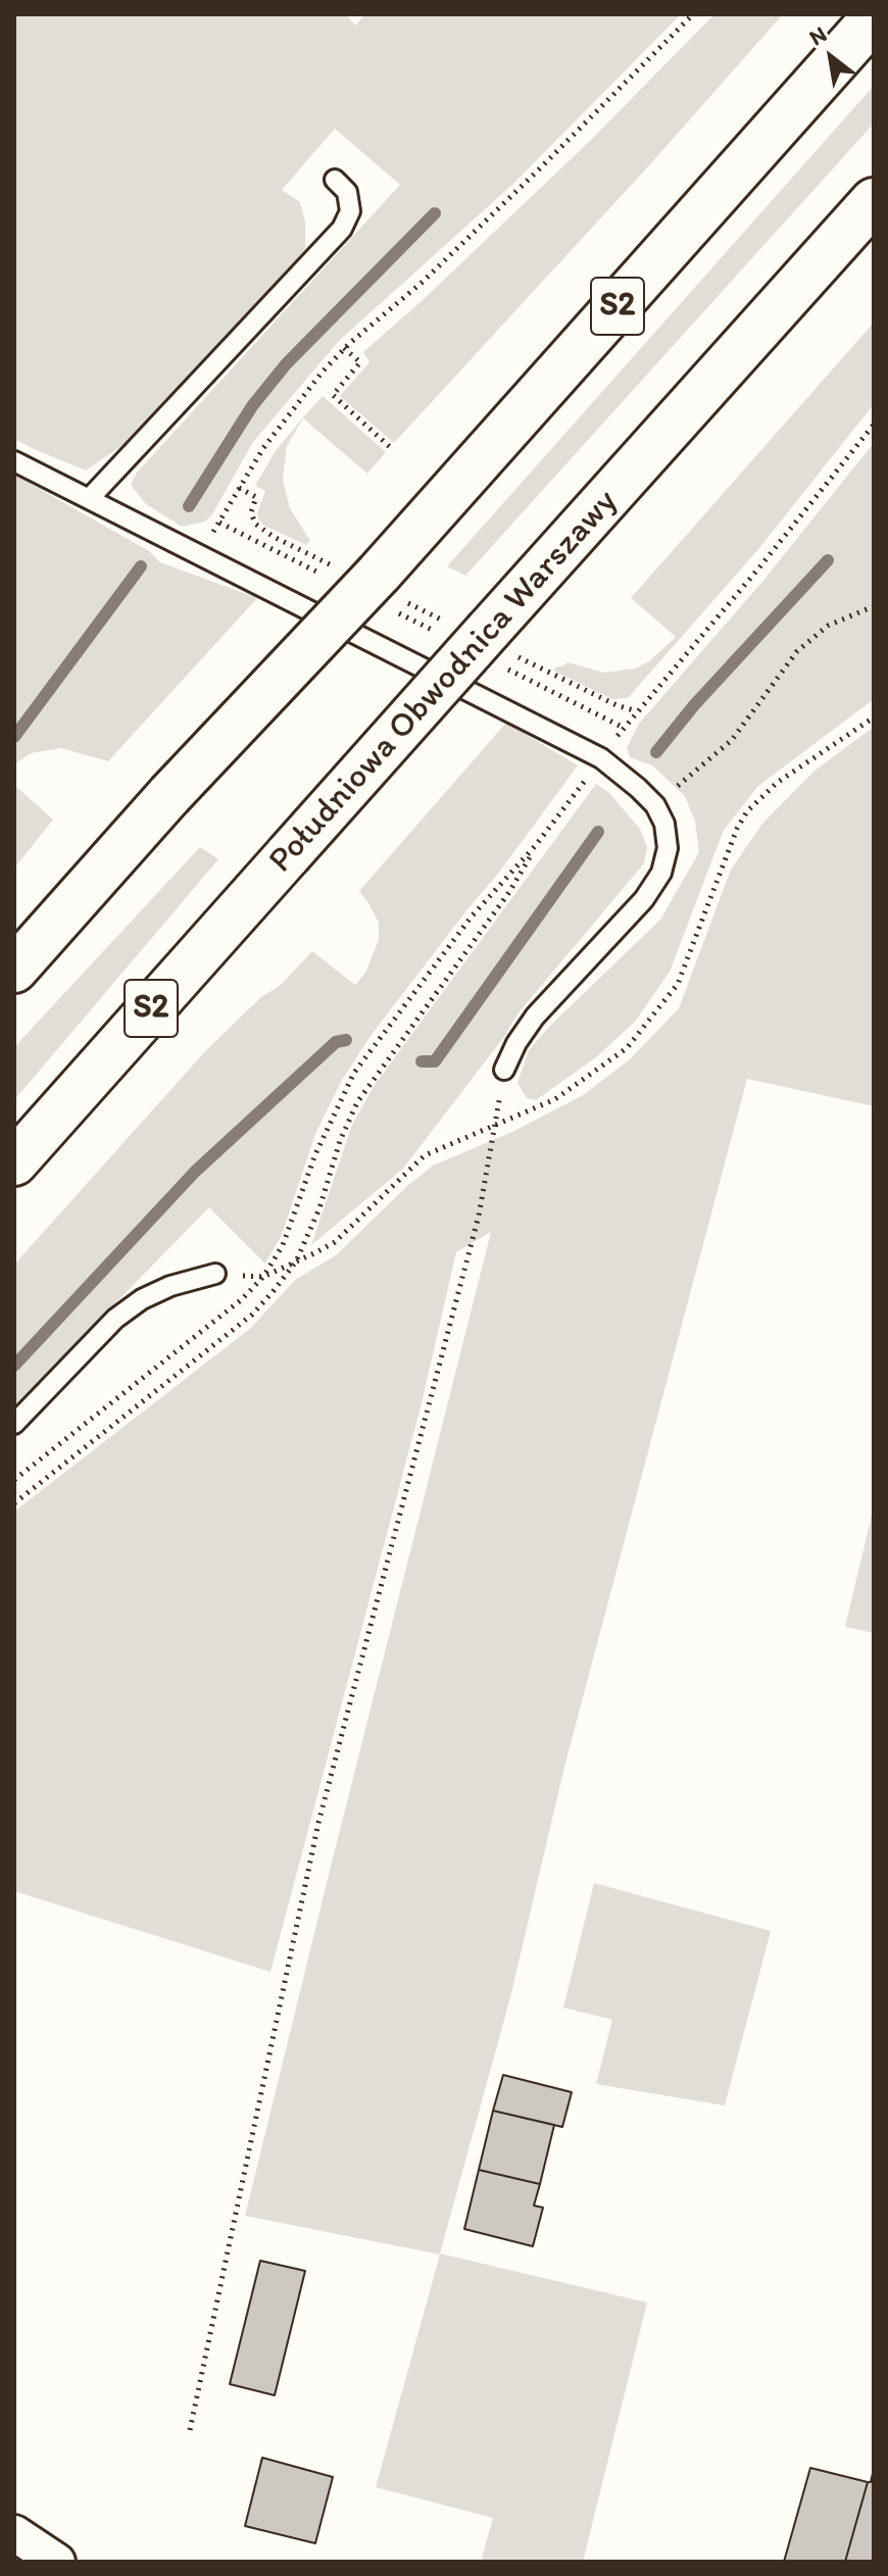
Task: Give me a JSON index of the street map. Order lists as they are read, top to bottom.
{
  "streets": {
    "highway": ["S2", "Południowa Obwodnica Warszawy"]
  },
  "north": "top left"
}
